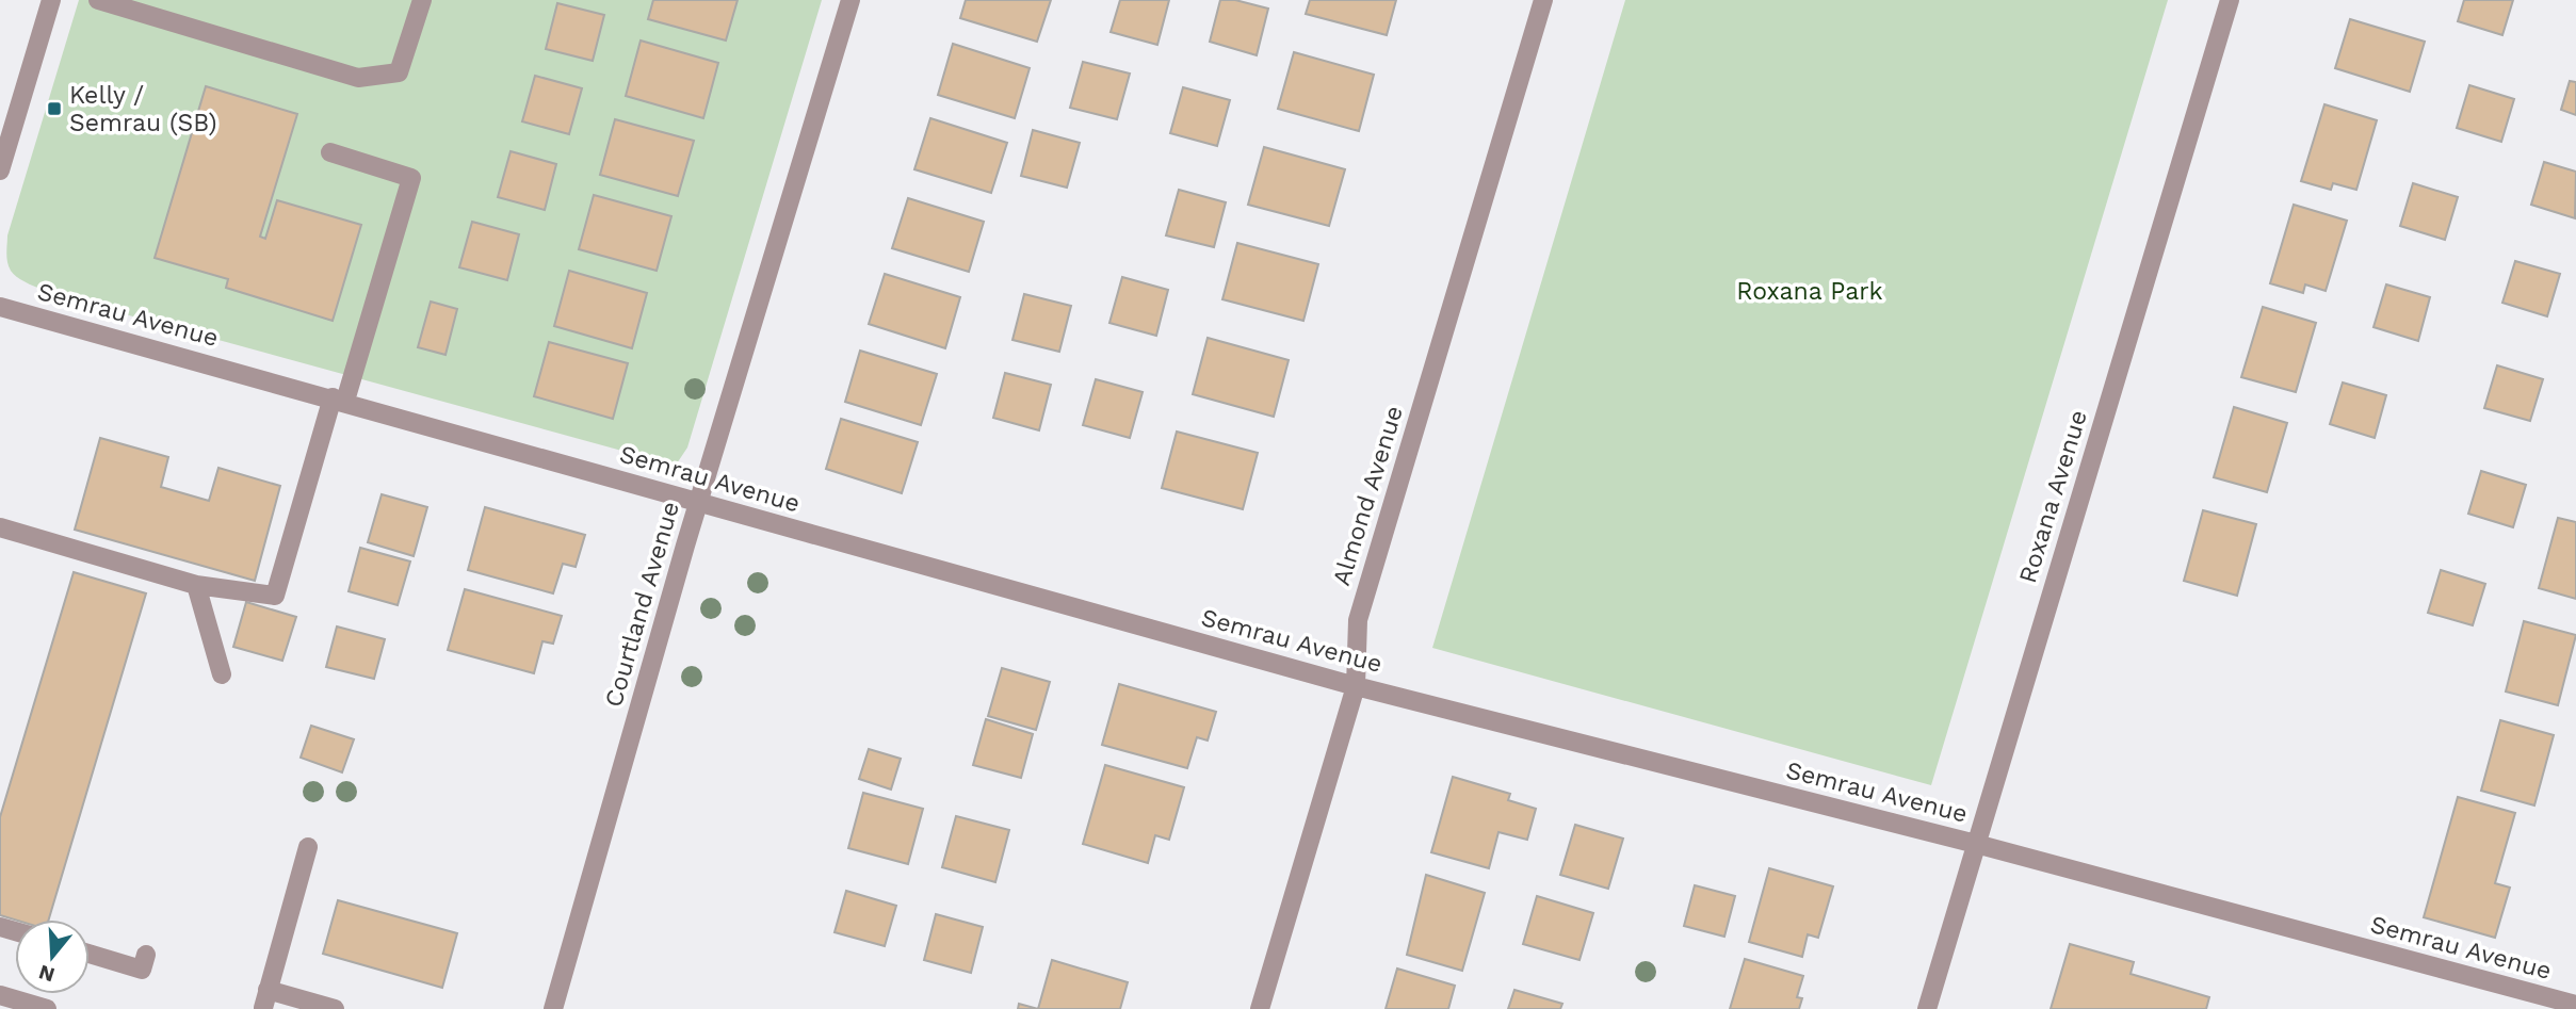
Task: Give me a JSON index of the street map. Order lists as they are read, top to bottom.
{
  "streets": {
    "street": [
      "Semrau Avenue",
      "Almond Avenue",
      "Roxana Avenue",
      "Courtland Avenue"
    ]
  },
  "crossings": [
    ["Semrau Avenue", "Almond Avenue"],
    ["Semrau Avenue", "Roxana Avenue"],
    ["Semrau Avenue", "Courtland Avenue"]
  ],
  "parks": ["Roxana Park"],
  "places": {
    "transit": ["Kelly / Semrau (SB)"]
  },
  "north": "bottom"
}
